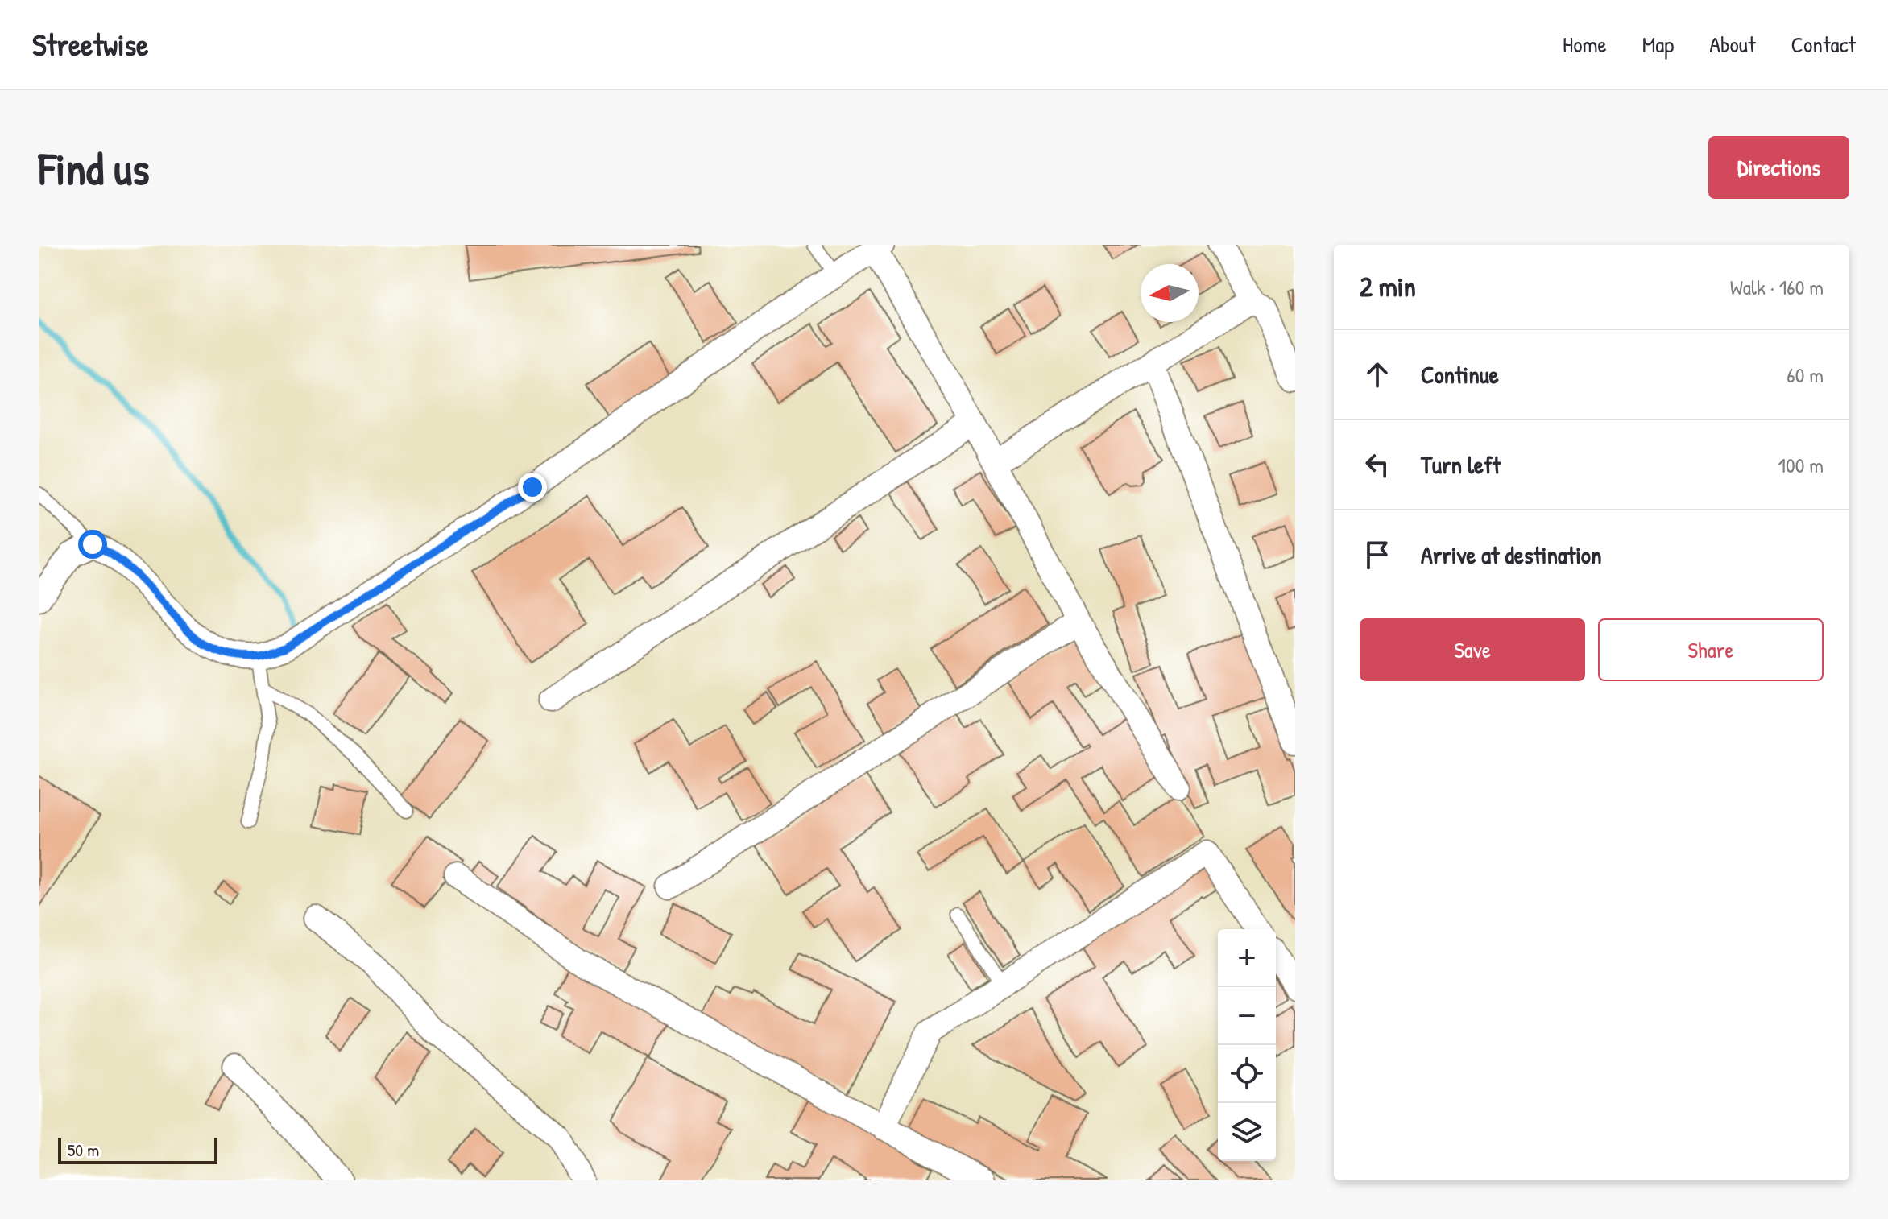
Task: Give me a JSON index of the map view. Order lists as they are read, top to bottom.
{
  "scale_bar": "50 m",
  "north": "left",
  "page": {
    "header": "Streetwise",
    "nav": [
      "Home",
      "Map",
      "About",
      "Contact"
    ],
    "buttons": [
      "Directions",
      ["Save", "Share"]
    ],
    "title": "Find us",
    "heading": ["2 min", "Walk · 160 m"],
    "list": [
      ["Continue", "60 m"],
      ["Turn left", "100 m"],
      "Arrive at destination"
    ],
    "map_buttons": ["+", "−"],
    "scale": "50 m"
  }
}
